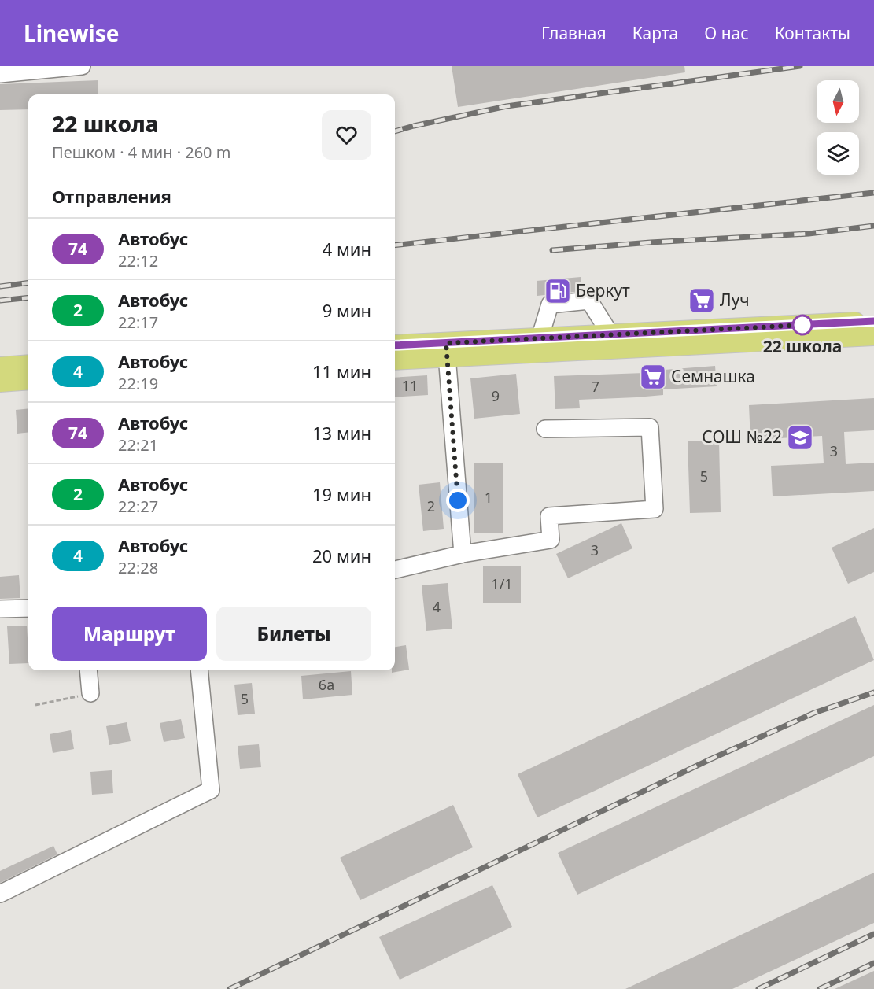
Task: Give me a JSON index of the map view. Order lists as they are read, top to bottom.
{
  "places": {
    "fuel station": ["Беркут"],
    "supermarket": ["Луч", "Семнашка"],
    "other": ["22 школа"],
    "school or university": ["СОШ №22"]
  },
  "lines": ["bus line 74"],
  "house_numbers": [
    "11",
    "7",
    "9",
    "3",
    "5",
    "1",
    "2",
    "3",
    "1/1",
    "4",
    "6а",
    "5"
  ],
  "north": "bottom",
  "page": {
    "header": "Linewise",
    "nav": [
      "Главная",
      "Карта",
      "О нас",
      "Контакты"
    ],
    "heading": [
      ["22 школа", "Пешком · 4 мин · 260 m"],
      "Отправления"
    ],
    "list": [
      {
        "mark": "74",
        "name": "Автобус",
        "note": "22:12",
        "value": "4 мин"
      },
      {
        "mark": "2",
        "name": "Автобус",
        "note": "22:17",
        "value": "9 мин"
      },
      {
        "mark": "4",
        "name": "Автобус",
        "note": "22:19",
        "value": "11 мин"
      },
      {
        "mark": "74",
        "name": "Автобус",
        "note": "22:21",
        "value": "13 мин"
      },
      {
        "mark": "2",
        "name": "Автобус",
        "note": "22:27",
        "value": "19 мин"
      },
      {
        "mark": "4",
        "name": "Автобус",
        "note": "22:28",
        "value": "20 мин"
      }
    ],
    "buttons": ["Маршрут", "Билеты"]
  }
}
